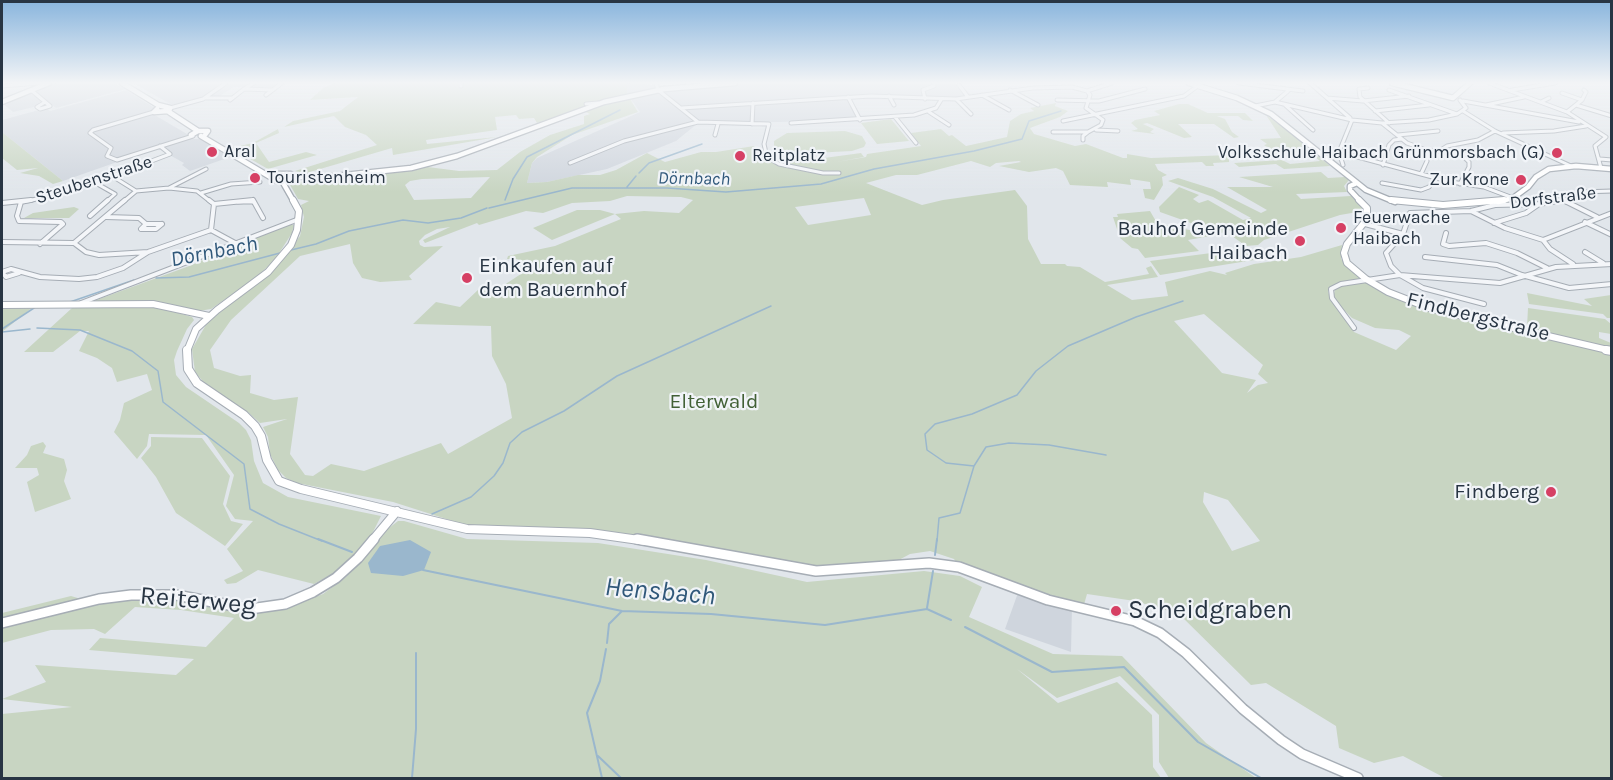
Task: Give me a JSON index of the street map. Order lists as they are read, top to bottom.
{
  "streets": {
    "street": [
      "Steubenstraße",
      "Dorfstraße",
      "Findbergstraße",
      "Reiterweg"
    ]
  },
  "water": ["Dörnbach", "Hensbach"],
  "parks": ["Elterwald"],
  "places": [
    "Aral",
    "Volksschule Haibach Grünmorsbach (G)",
    "Reitplatz",
    "Touristenheim",
    "Zur Krone",
    "Feuerwache Haibach",
    "Bauhof Gemeinde Haibach",
    "Einkaufen auf dem Bauernhof",
    "Findberg",
    "Scheidgraben"
  ]
}
